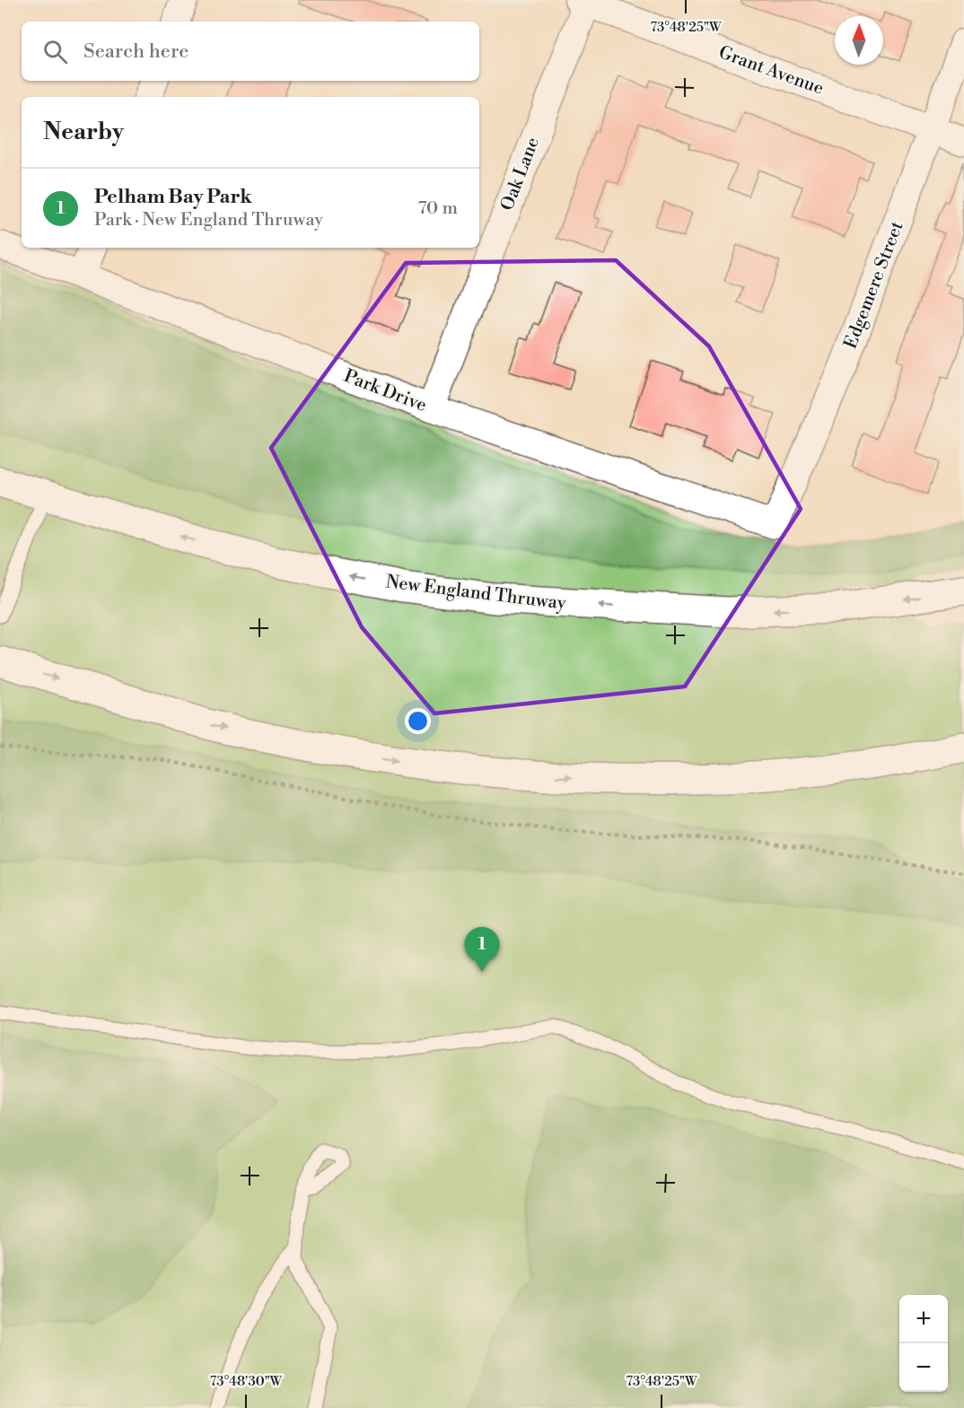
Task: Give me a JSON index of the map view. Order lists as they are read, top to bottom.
{
  "streets": {
    "highway": ["New England Thruway"],
    "street": [
      "Grant Avenue",
      "Oak Lane",
      "Edgemere Street",
      "Park Drive"
    ]
  },
  "crossings": [
    ["Grant Avenue", "Oak Lane"],
    ["Grant Avenue", "Edgemere Street"],
    ["Oak Lane", "Park Drive"],
    ["Edgemere Street", "Park Drive"]
  ],
  "north": "top",
  "page": {
    "search": "Search here",
    "heading": "Nearby",
    "list": [
      {
        "mark": "1",
        "name": "Pelham Bay Park",
        "note": "Park · New England Thruway",
        "value": "70 m"
      }
    ],
    "pins": "1",
    "map_buttons": ["+", "−"]
  },
  "coordinates": ["73°48'25\"W", "73°48'30\"W"]
}
